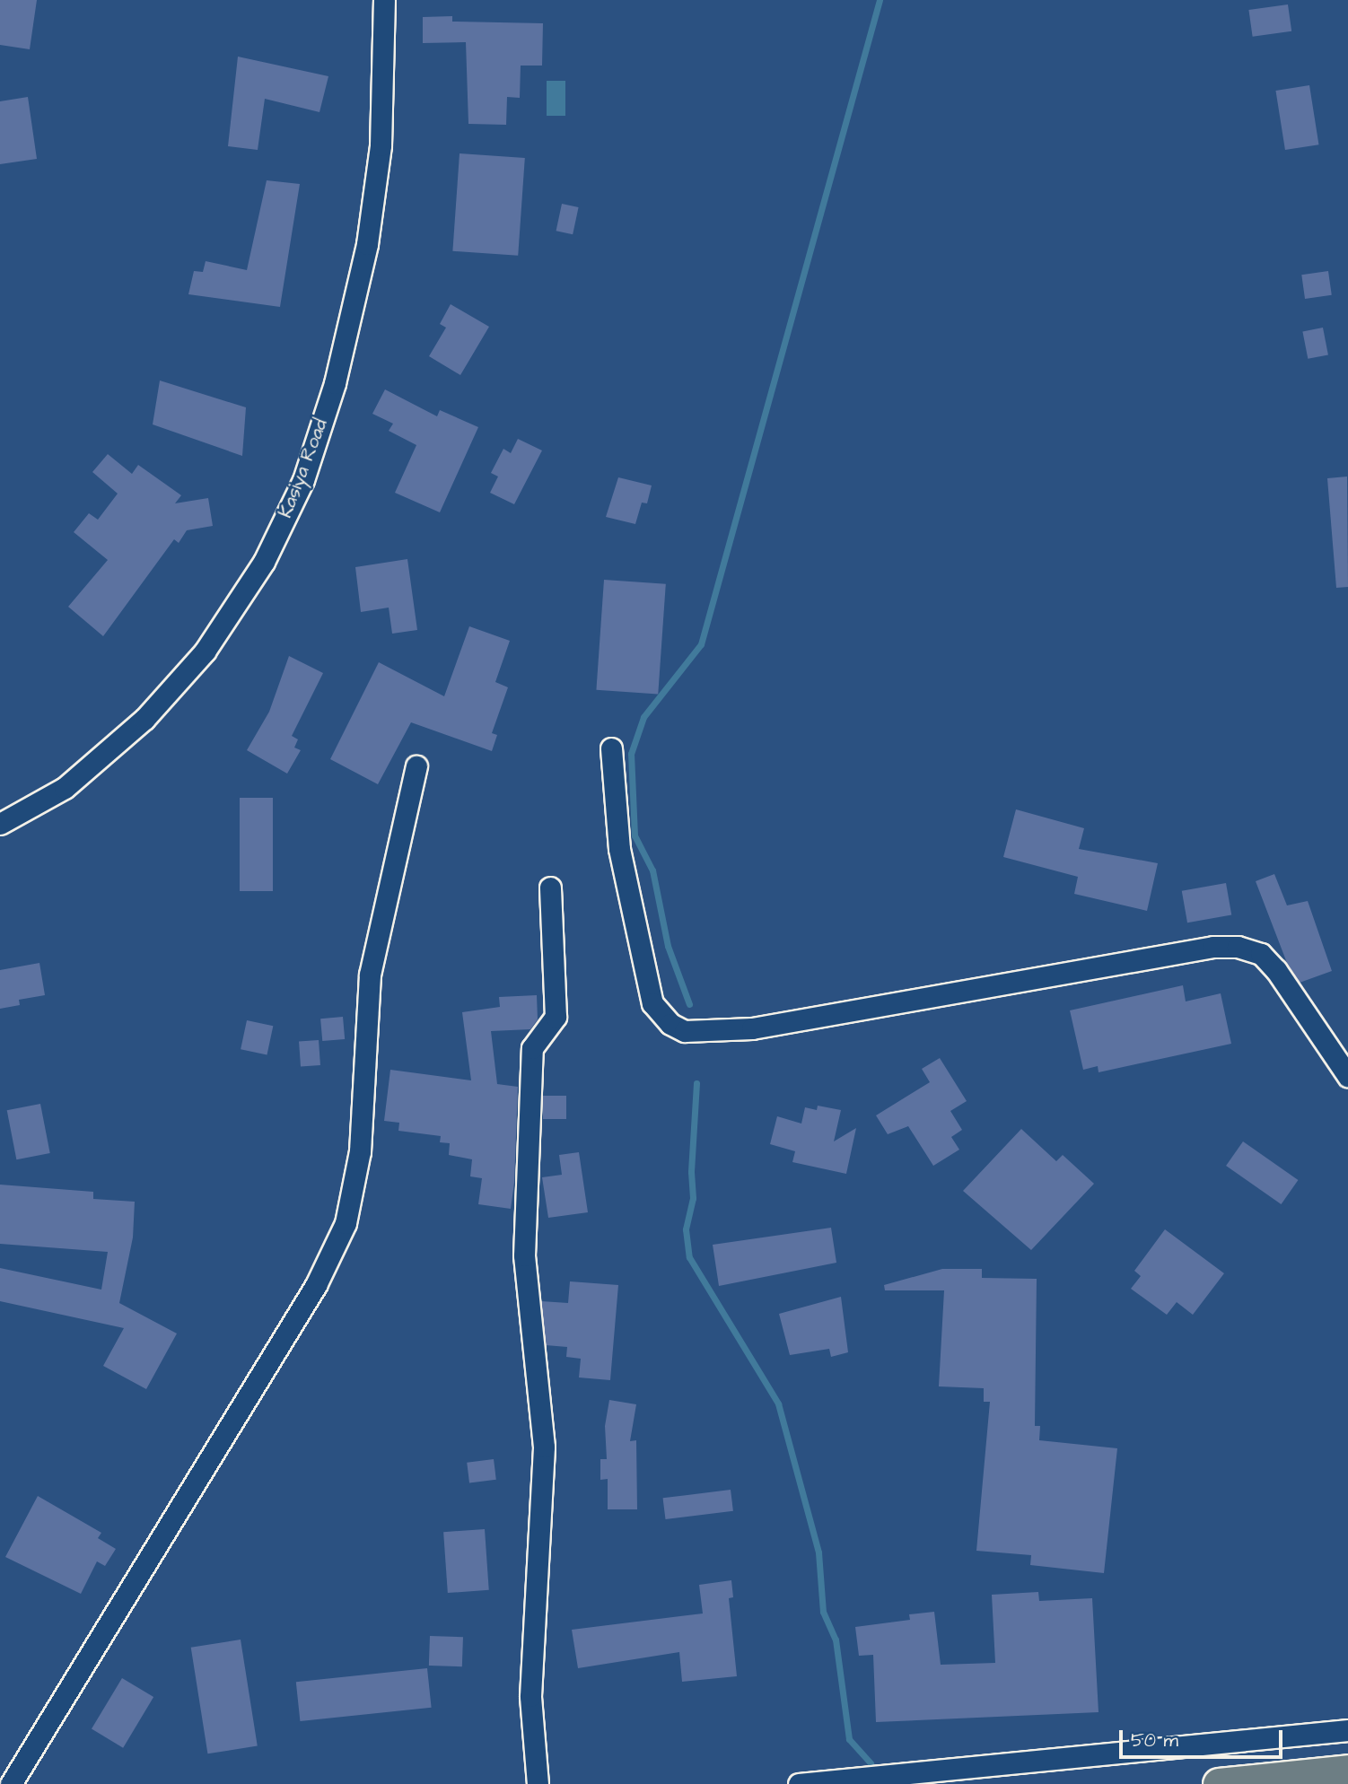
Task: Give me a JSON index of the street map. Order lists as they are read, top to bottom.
{
  "streets": {
    "street": ["Kasiya Road"]
  },
  "scale_bar": "50 m"
}
